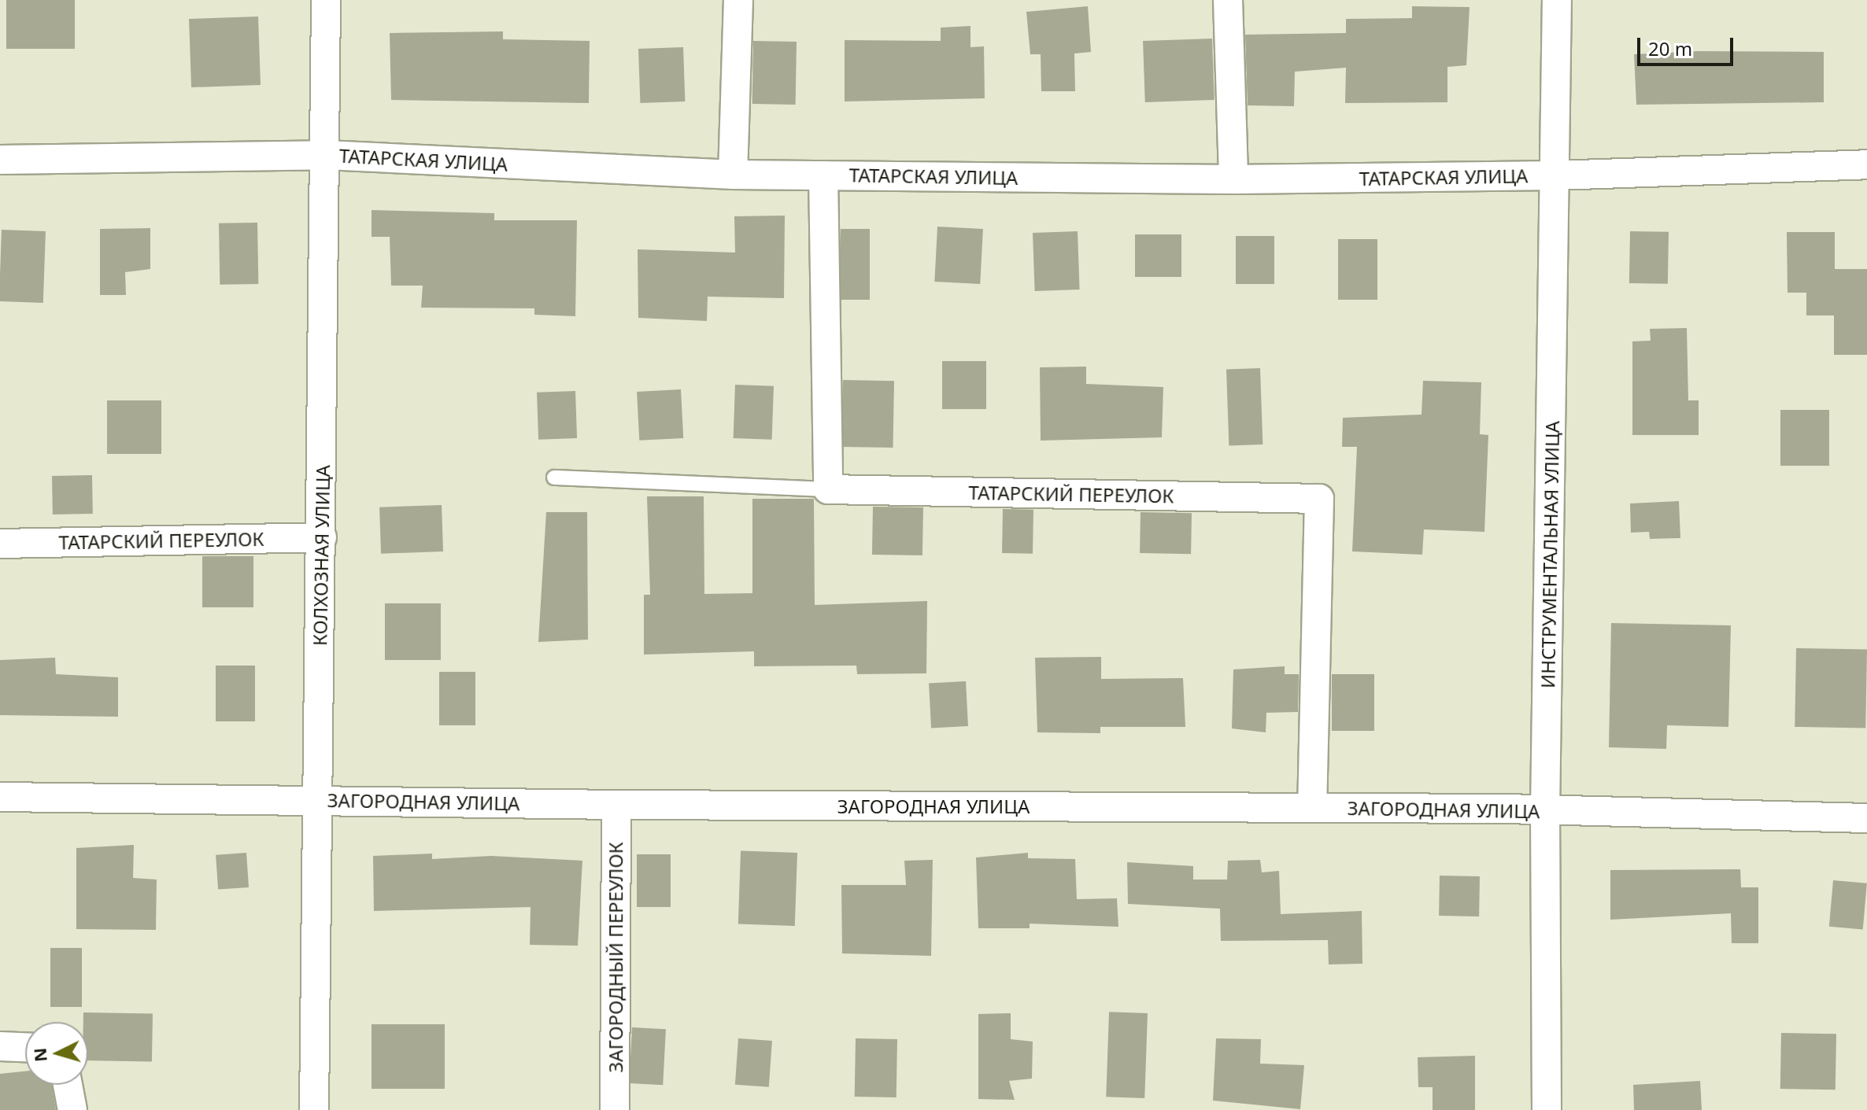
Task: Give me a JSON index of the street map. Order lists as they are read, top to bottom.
{
  "streets": {
    "street": [
      "ТАТАРСКАЯ УЛИЦА",
      "ТАТАРСКИЙ ПЕРЕУЛОК",
      "ИНСТРУМЕНТАЛЬНАЯ УЛИЦА",
      "КОЛХОЗНАЯ УЛИЦА",
      "ЗАГОРОДНАЯ УЛИЦА",
      "ЗАГОРОДНЫЙ ПЕРЕУЛОК"
    ]
  },
  "crossings": [
    ["ТАТАРСКАЯ УЛИЦА", "ИНСТРУМЕНТАЛЬНАЯ УЛИЦА"],
    ["ТАТАРСКАЯ УЛИЦА", "КОЛХОЗНАЯ УЛИЦА"],
    ["ТАТАРСКИЙ ПЕРЕУЛОК", "КОЛХОЗНАЯ УЛИЦА"],
    ["ТАТАРСКИЙ ПЕРЕУЛОК", "ЗАГОРОДНАЯ УЛИЦА"],
    ["ИНСТРУМЕНТАЛЬНАЯ УЛИЦА", "ЗАГОРОДНАЯ УЛИЦА"],
    ["КОЛХОЗНАЯ УЛИЦА", "ЗАГОРОДНАЯ УЛИЦА"],
    ["ЗАГОРОДНАЯ УЛИЦА", "ЗАГОРОДНЫЙ ПЕРЕУЛОК"]
  ],
  "scale_bar": "20 m",
  "north": "left"
}
